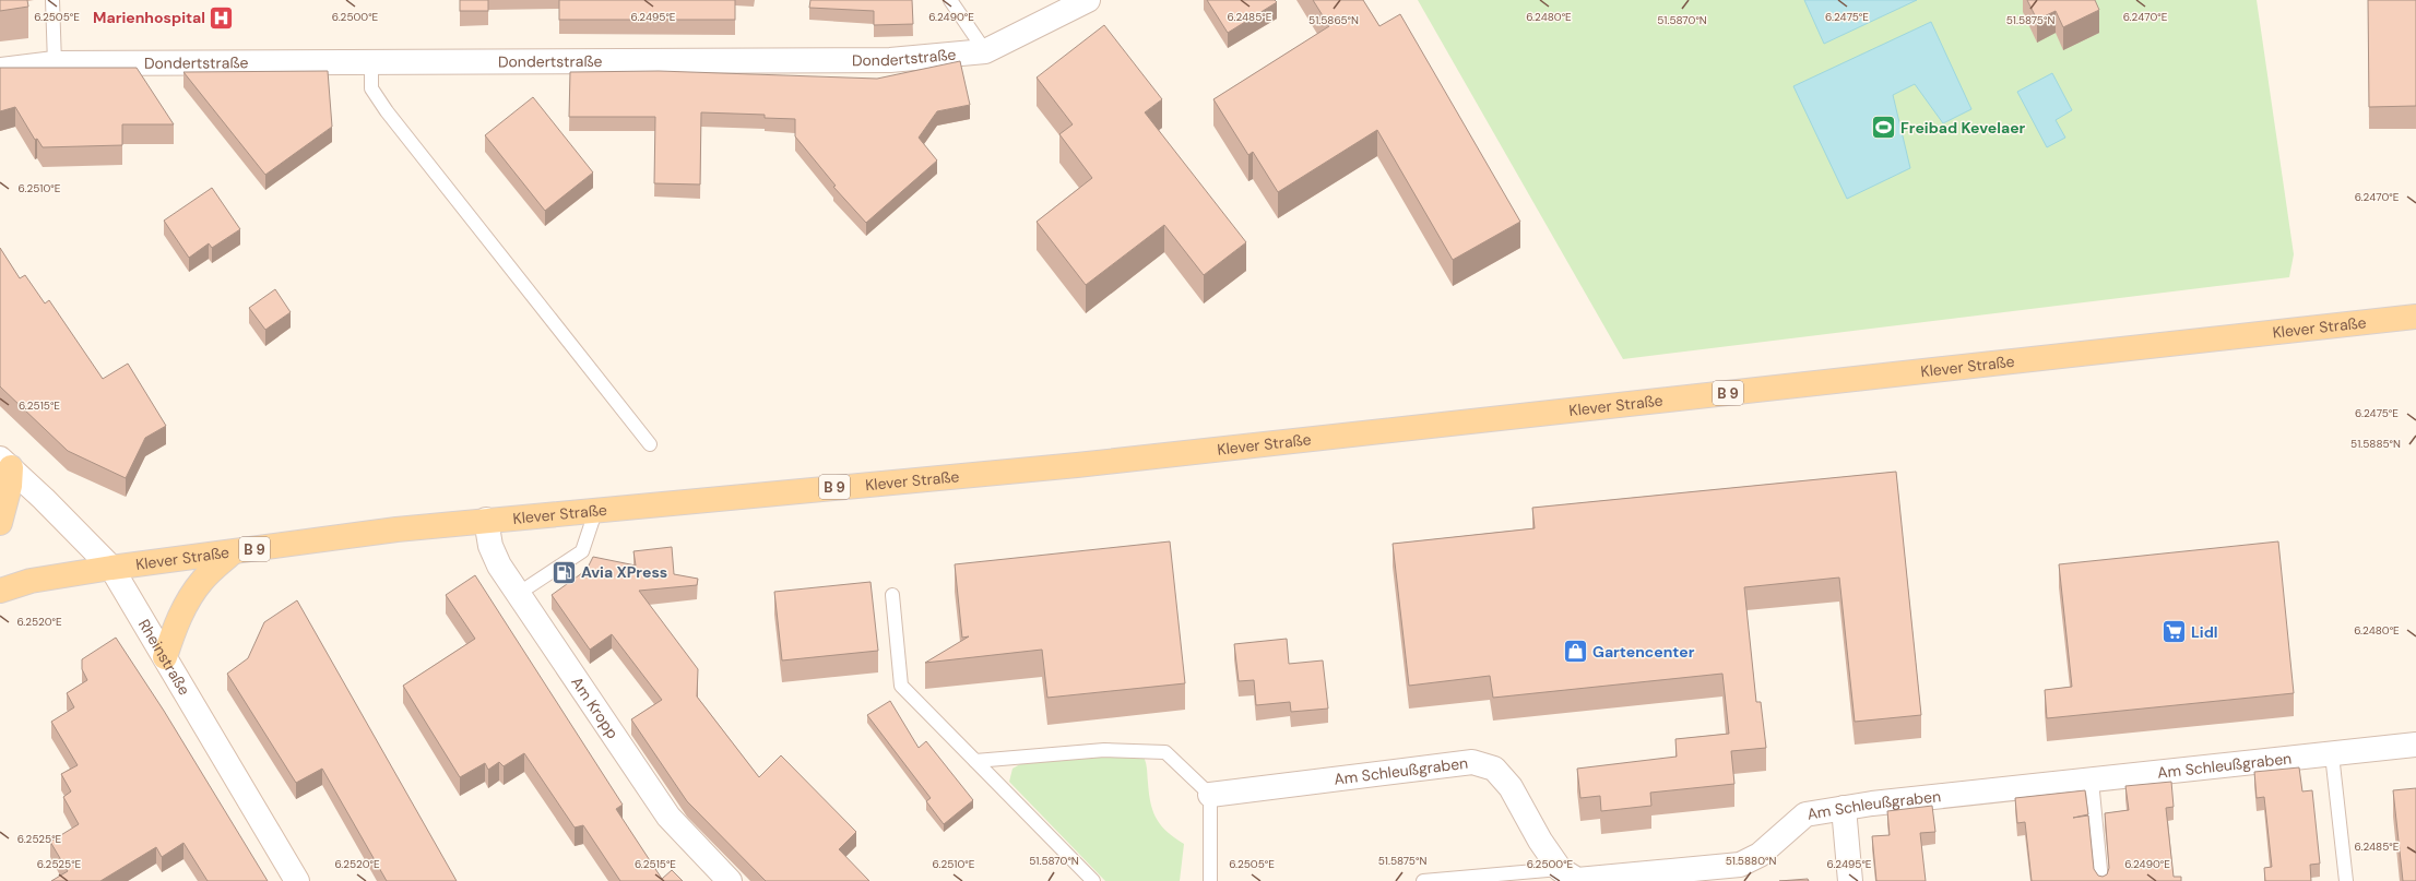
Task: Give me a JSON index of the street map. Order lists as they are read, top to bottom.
{
  "streets": {
    "main road": ["Klever Straße", "B 9"],
    "street": [
      "Dondertstraße",
      "Rheinstraße",
      "Am Kropp",
      "Am Schleußgraben"
    ]
  },
  "crossings": [
    ["Klever Straße", "B 9"],
    ["Klever Straße", "Rheinstraße"],
    ["Klever Straße", "Am Kropp"],
    ["B 9", "Rheinstraße"]
  ],
  "places": {
    "hospital": ["Marienhospital"],
    "sports": ["Freibad Kevelaer"],
    "fuel station": ["Avia XPress"],
    "supermarket": ["Lidl"],
    "shop": ["Gartencenter"]
  },
  "coordinates": [
    "6.2505°E",
    "6.2500°E",
    "6.2495°E",
    "6.2490°E",
    "6.2485°E",
    "6.2480°E",
    "6.2470°E",
    "6.2475°E",
    "51.5865°N",
    "51.5870°N",
    "51.5875°N",
    "6.2510°E",
    "6.2515°E",
    "51.5885°N",
    "6.2520°E",
    "6.2525°E",
    "51.5880°N"
  ]
}
